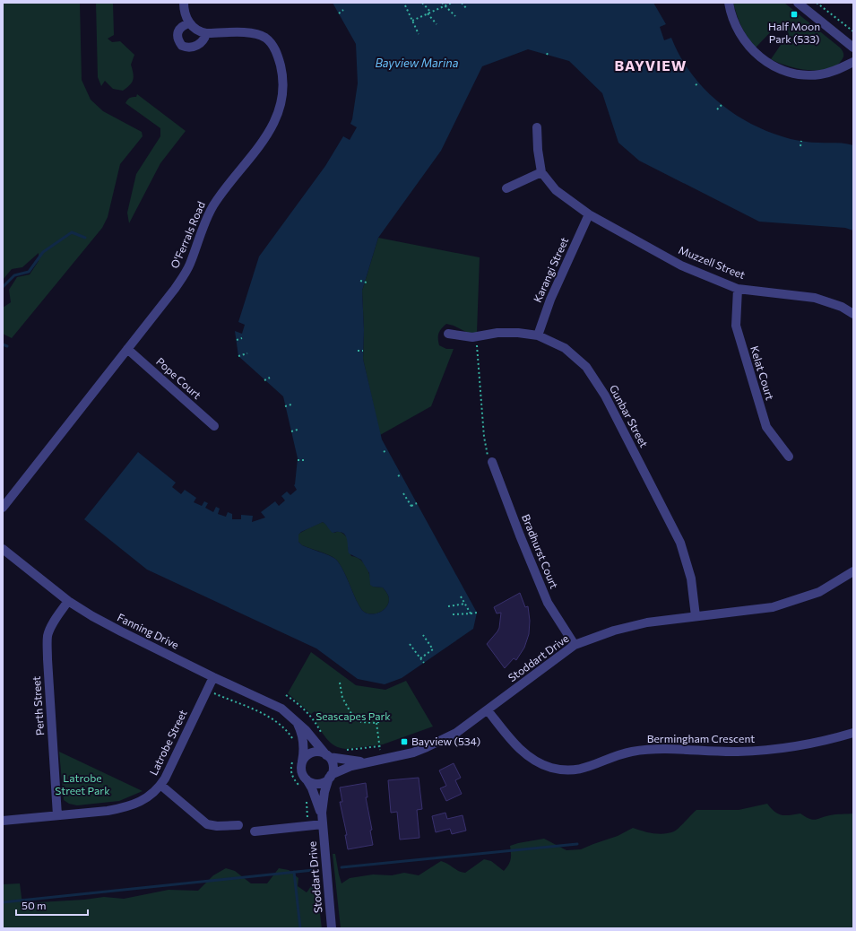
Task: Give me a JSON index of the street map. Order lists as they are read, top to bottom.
{
  "streets": {
    "street": [
      "O'Ferrals Road",
      "Muzzell Street",
      "Karangi Street",
      "Kelat Court",
      "Pope Court",
      "Gunbar Street",
      "Bradhurst Court",
      "Fanning Drive",
      "Stoddart Drive",
      "Perth Street",
      "Bermingham Crescent",
      "Latrobe Street"
    ]
  },
  "crossings": [
    ["O'Ferrals Road", "Pope Court"],
    ["Muzzell Street", "Karangi Street"],
    ["Muzzell Street", "Kelat Court"],
    ["Karangi Street", "Gunbar Street"],
    ["Gunbar Street", "Stoddart Drive"],
    ["Bradhurst Court", "Stoddart Drive"],
    ["Fanning Drive", "Stoddart Drive"],
    ["Fanning Drive", "Perth Street"],
    ["Fanning Drive", "Latrobe Street"],
    ["Stoddart Drive", "Bermingham Crescent"],
    ["Perth Street", "Latrobe Street"]
  ],
  "districts": ["BAYVIEW"],
  "water": ["Bayview Marina"],
  "parks": ["Seascapes Park", "Latrobe Street Park"],
  "places": {
    "transit": ["Half Moon Park (533)", "Bayview (534)"]
  },
  "scale_bar": "50 m"
}
